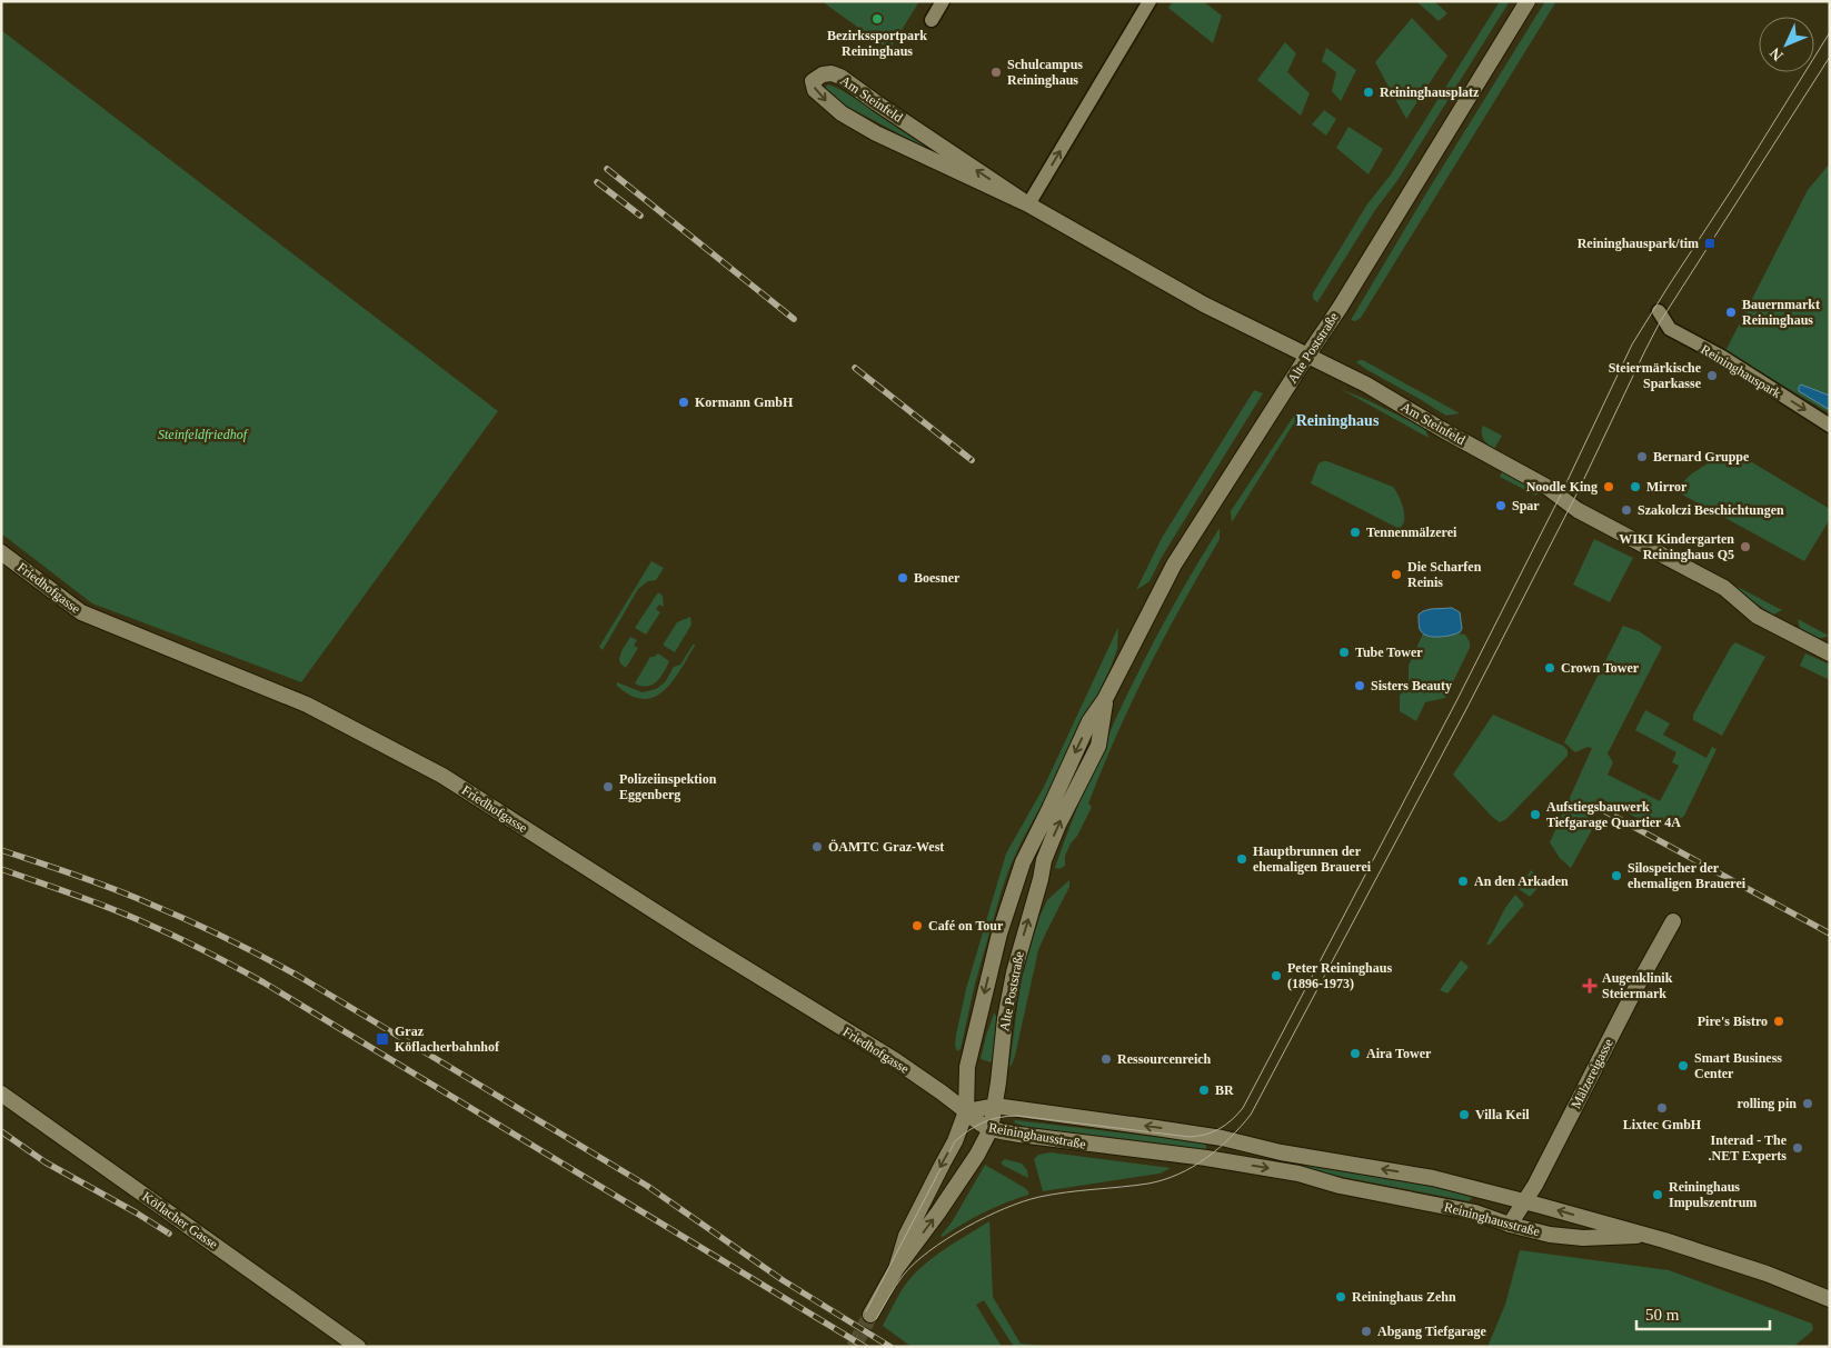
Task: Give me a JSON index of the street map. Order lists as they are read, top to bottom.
{
  "streets": {
    "main road": [
      "Am Steinfeld",
      "Alte Poststraße",
      "Friedhofgasse",
      "Mälzereigasse",
      "Reininghausstraße",
      "Köflacher Gasse"
    ],
    "street": ["Reininghauspark"]
  },
  "crossings": [
    ["Am Steinfeld", "Alte Poststraße"],
    ["Alte Poststraße", "Friedhofgasse"],
    ["Alte Poststraße", "Reininghausstraße"],
    ["Friedhofgasse", "Reininghausstraße"],
    ["Mälzereigasse", "Reininghausstraße"]
  ],
  "one_way": ["Reininghauspark"],
  "districts": ["Reininghaus"],
  "parks": ["Steinfeldfriedhof"],
  "places": {
    "other": [
      "Bezirkssportpark Reininghaus",
      "Schulcampus Reininghaus",
      "Reininghausplatz",
      "Bauernmarkt Reininghaus",
      "Steiermärkische Sparkasse",
      "Kormann GmbH",
      "Bernard Gruppe",
      "Noodle King",
      "Mirror",
      "Spar",
      "Szakolczi Beschichtungen",
      "Tennenmälzerei",
      "WIKI Kindergarten Reininghaus Q5",
      "Die Scharfen Reinis",
      "Boesner",
      "Tube Tower",
      "Crown Tower",
      "Sisters Beauty",
      "Polizeiinspektion Eggenberg",
      "Aufstiegsbauwerk Tiefgarage Quartier 4A",
      "ÖAMTC Graz-West",
      "Hauptbrunnen der ehemaligen Brauerei",
      "Silospeicher der ehemaligen Brauerei",
      "An den Arkaden",
      "Café on Tour",
      "Peter Reininghaus (1896-1973)",
      "Pire's Bistro",
      "Aira Tower",
      "Ressourcenreich",
      "Smart Business Center",
      "BR",
      "rolling pin",
      "Lixtec GmbH",
      "Villa Keil",
      "Interad - The .NET Experts",
      "Reininghaus Impulszentrum",
      "Reininghaus Zehn",
      "Abgang Tiefgarage"
    ],
    "transit": ["Reininghauspark/tim", "Graz Köflacherbahnhof"],
    "health": ["Augenklinik Steiermark"]
  },
  "scale_bar": "50 m",
  "north": "bottom left"
}
